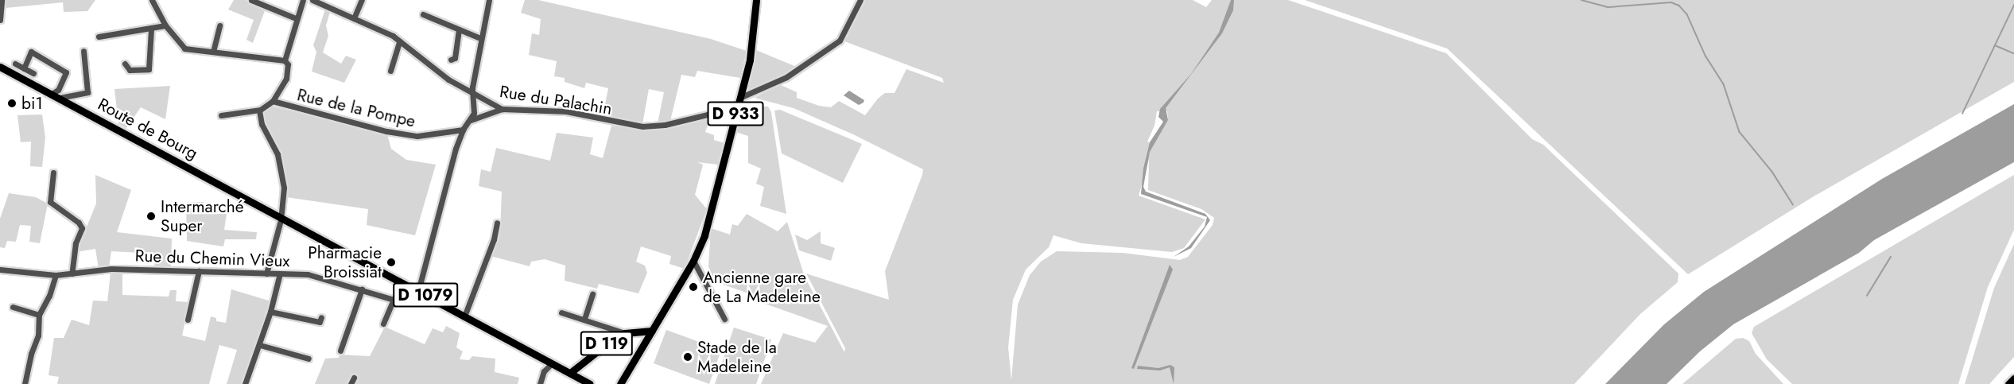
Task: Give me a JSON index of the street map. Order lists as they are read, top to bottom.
{
  "streets": {
    "main road": [
      "D 933",
      "Route de Bourg",
      "D 1079",
      "D 119"
    ],
    "street": ["Rue du Palachin", "Rue de la Pompe", "Rue du Chemin Vieux"]
  },
  "crossings": [
    ["Rue du Palachin", "D 933"],
    ["D 933", "D 119"],
    ["Route de Bourg", "D 1079"],
    ["D 1079", "D 119"]
  ],
  "places": [
    "bi1",
    "Intermarché Super",
    "Pharmacie Broissiat",
    "Ancienne gare de La Madeleine",
    "Stade de la Madeleine"
  ]
}
